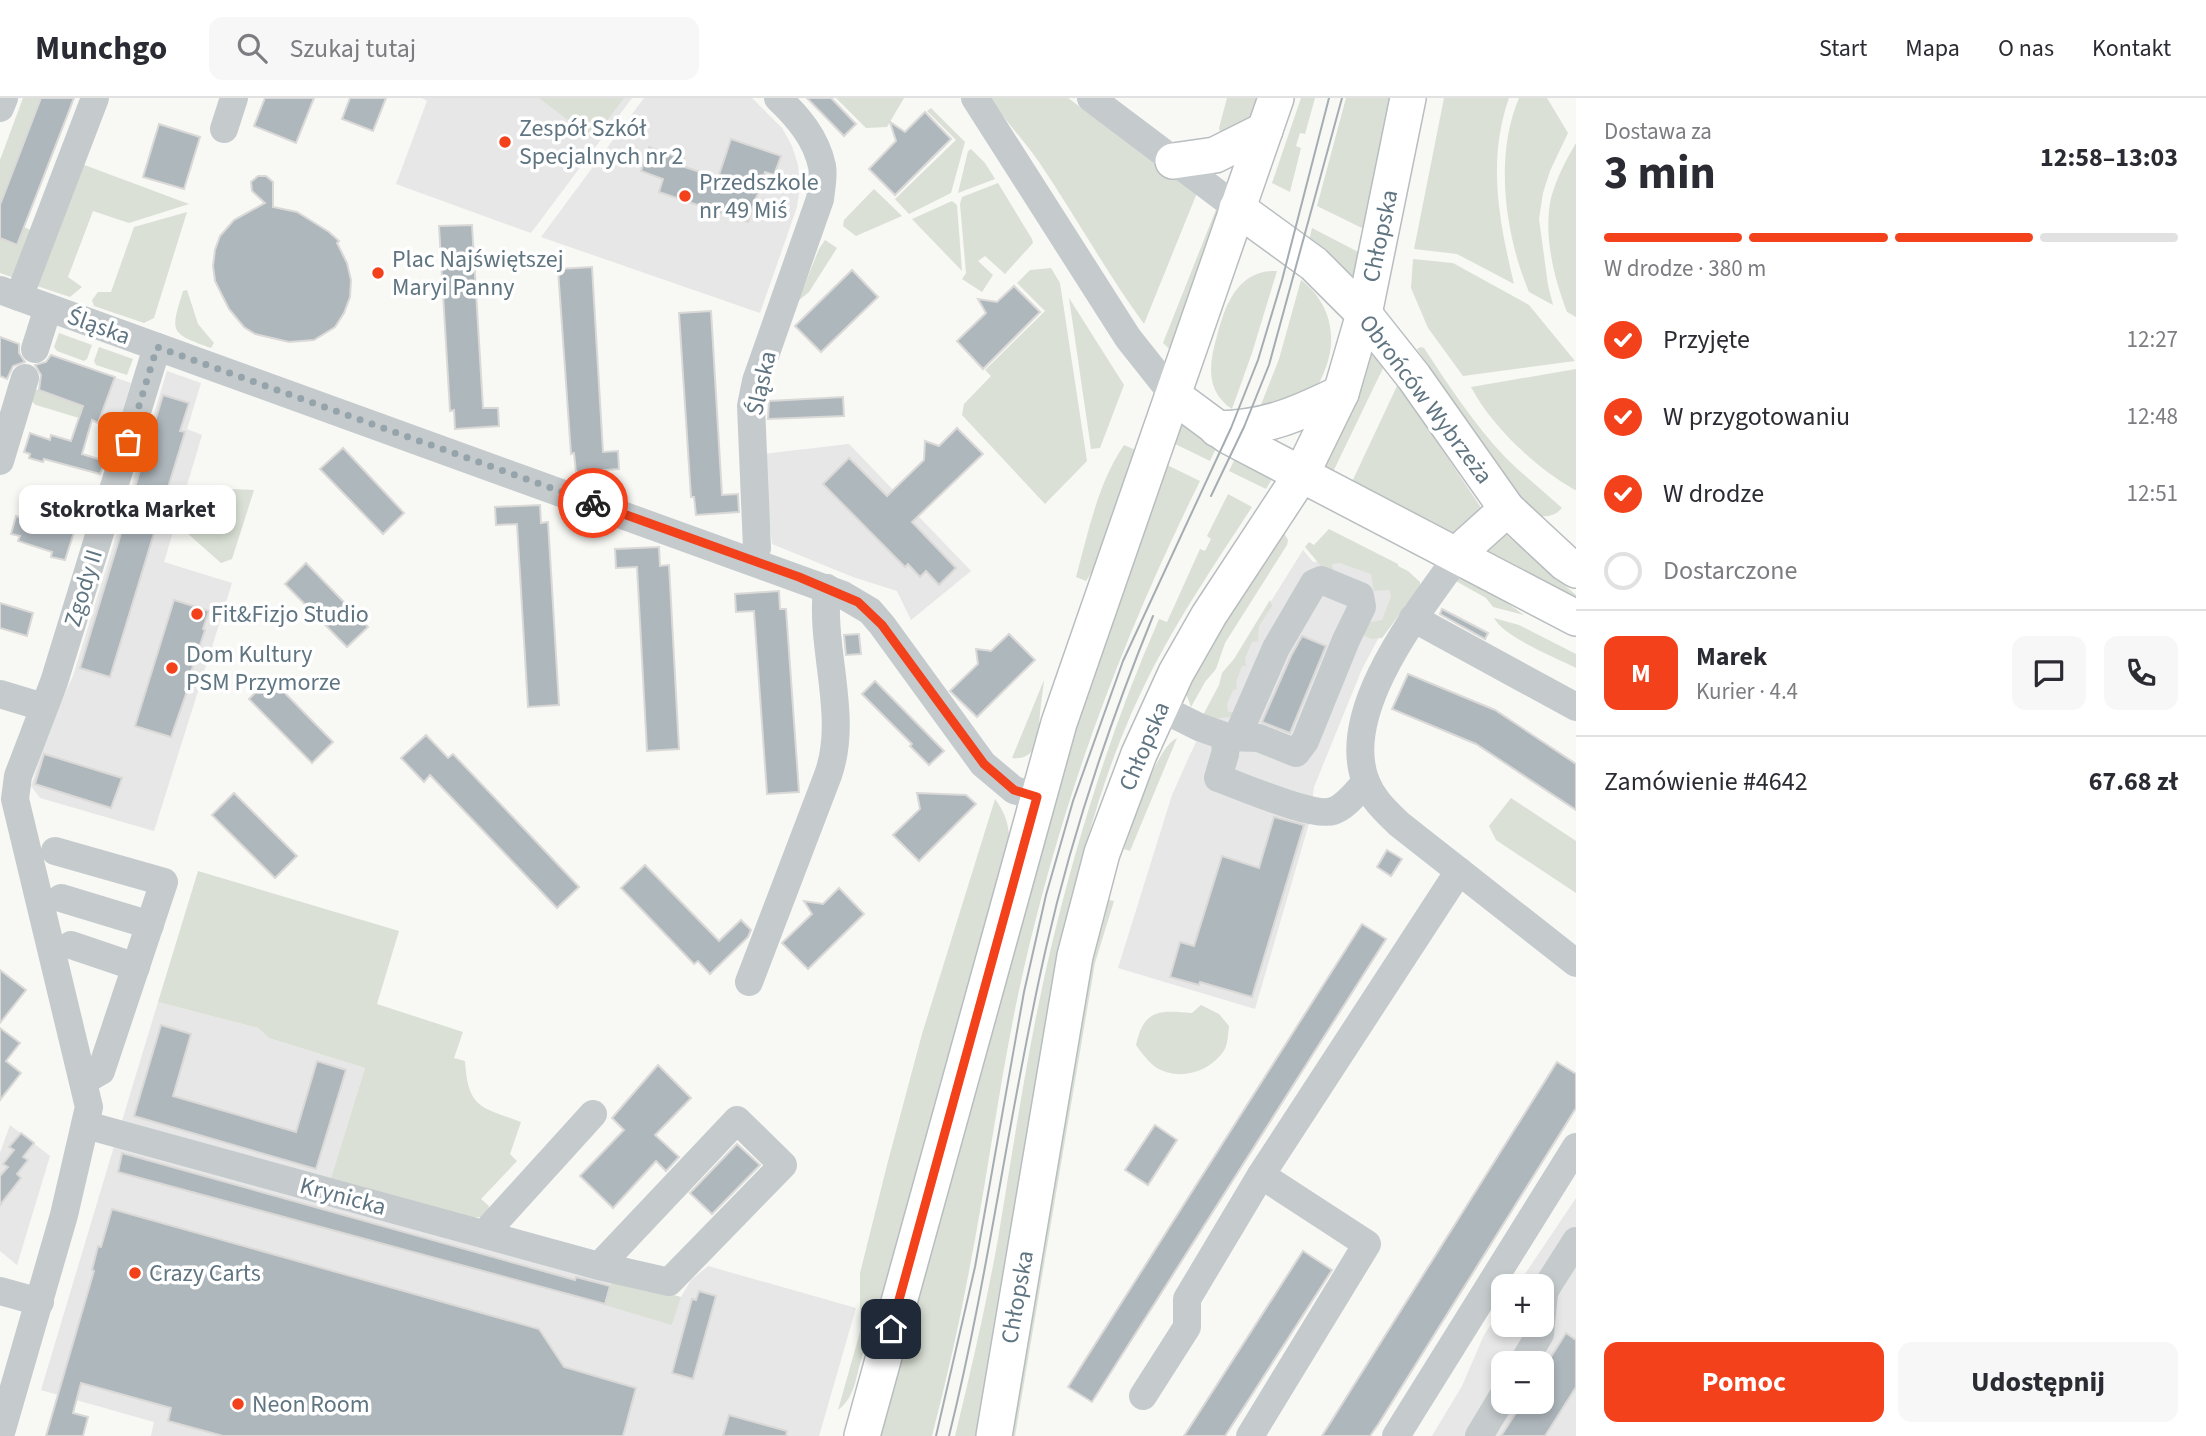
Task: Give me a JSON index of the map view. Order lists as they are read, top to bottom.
{
  "streets": {
    "main road": ["Chłopska", "Obrońców Wybrzeża"],
    "street": ["Śląska", "Zgody II", "Krynicka"]
  },
  "crossings": [
    ["Chłopska", "Obrońców Wybrzeża"],
    ["Śląska", "Zgody II"]
  ],
  "places": [
    "Zespół Szkół Specjalnych nr 2",
    "Przedszkole nr 49 Miś",
    "Plac Najświętszej Maryi Panny",
    "Stokrotka Market",
    "Fit&Fizjo Studio",
    "Dom Kultury PSM Przymorze",
    "Crazy Carts",
    "Neon Room"
  ],
  "page": {
    "header": "Munchgo",
    "search": "Szukaj tutaj",
    "nav": [
      "Start",
      "Mapa",
      "O nas",
      "Kontakt"
    ],
    "heading": ["3 min", "Dostawa za", "12:58–13:03"],
    "panel": [
      "Marek",
      "Kurier · 4.4",
      "Zamówienie #4642",
      "67.68 zł"
    ],
    "bar": "W drodze · 380 m",
    "list": [
      ["Przyjęte", "12:27"],
      ["W przygotowaniu", "12:48"],
      ["W drodze", "12:51"],
      "Dostarczone"
    ],
    "bubble": "Stokrotka Market",
    "round": "M",
    "map_buttons": ["+", "−"],
    "buttons": ["Pomoc", "Udostępnij"]
  }
}
